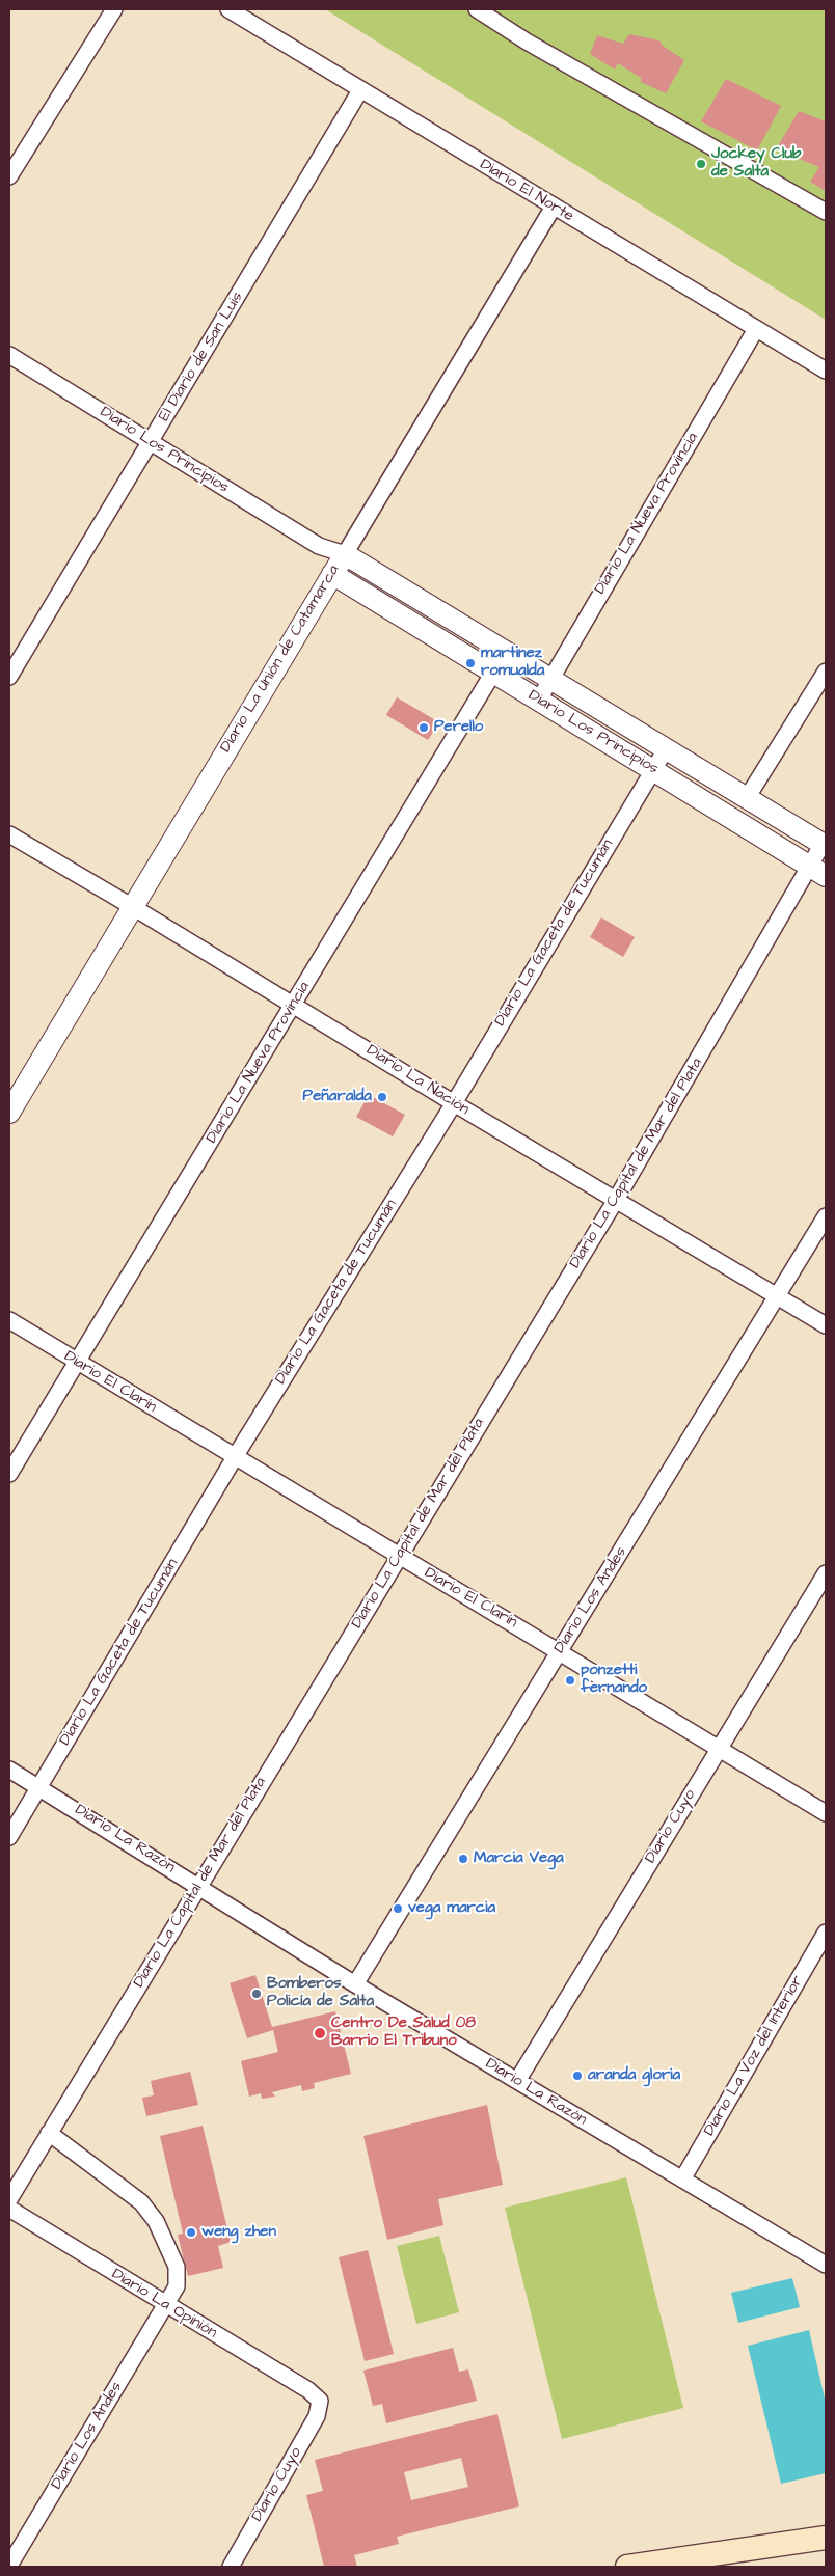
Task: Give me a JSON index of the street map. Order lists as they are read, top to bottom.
{
  "streets": {
    "street": [
      "Diario El Norte",
      "El Diario de San Luis",
      "Diario Los Principios",
      "Diario La Nueva Provincia",
      "Diario La Unión de Catamarca",
      "Diario La Gaceta de Tucumán",
      "Diario La Nación",
      "Diario La Capital de Mar del Plata",
      "Diario El Clarín",
      "Diario Los Andes",
      "Diario Cuyo",
      "Diario La Razón",
      "Diario La Voz del Interior",
      "Diario La Opinión"
    ]
  },
  "crossings": [
    ["Diario El Norte", "El Diario de San Luis"],
    ["Diario El Norte", "Diario La Nueva Provincia"],
    ["Diario El Norte", "Diario La Unión de Catamarca"],
    ["El Diario de San Luis", "Diario Los Principios"],
    ["Diario Los Principios", "Diario La Nueva Provincia"],
    ["Diario Los Principios", "Diario La Unión de Catamarca"],
    ["Diario Los Principios", "Diario La Gaceta de Tucumán"],
    ["Diario Los Principios", "Diario La Capital de Mar del Plata"],
    ["Diario La Nueva Provincia", "Diario La Nación"],
    ["Diario La Nueva Provincia", "Diario El Clarín"],
    ["Diario La Unión de Catamarca", "Diario La Nación"],
    ["Diario La Gaceta de Tucumán", "Diario La Nación"],
    ["Diario La Gaceta de Tucumán", "Diario El Clarín"],
    ["Diario La Gaceta de Tucumán", "Diario La Razón"],
    ["Diario La Nación", "Diario La Capital de Mar del Plata"],
    ["Diario La Nación", "Diario Los Andes"],
    ["Diario La Capital de Mar del Plata", "Diario El Clarín"],
    ["Diario La Capital de Mar del Plata", "Diario Los Andes"],
    ["Diario La Capital de Mar del Plata", "Diario La Razón"],
    ["Diario El Clarín", "Diario Los Andes"],
    ["Diario El Clarín", "Diario Cuyo"],
    ["Diario Los Andes", "Diario La Razón"],
    ["Diario Los Andes", "Diario La Opinión"],
    ["Diario Cuyo", "Diario La Razón"],
    ["Diario Cuyo", "Diario La Opinión"],
    ["Diario La Razón", "Diario La Voz del Interior"]
  ],
  "places": [
    "Jockey Club de Salta",
    "martinez romualda",
    "Perello",
    "Peñaralda",
    "ponzetti fernando",
    "Marcia Vega",
    "vega marcia",
    "Bomberos Policía de Salta",
    "Centro De Salud 08 Barrio El Tribuno",
    "aranda gloria",
    "weng zhen"
  ]
}
